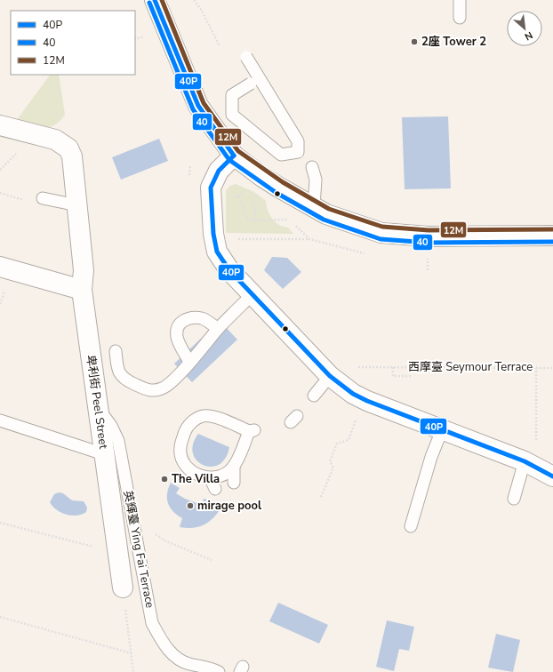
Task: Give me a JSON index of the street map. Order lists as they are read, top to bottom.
{
  "streets": {
    "street": ["卑利街 Peel Street"],
    "lane": ["英輝臺 Ying Fai Terrace"],
    "path": ["西摩臺 Seymour Terrace"]
  },
  "crossings": [
    ["卑利街 Peel Street", "英輝臺 Ying Fai Terrace"]
  ],
  "places": ["2座 Tower 2", "The Villa", "mirage pool"],
  "lines": ["transit line 40P", "transit line 12M", "transit line 40"],
  "legend": ["40P", "40", "12M"],
  "north": "bottom right"
}
